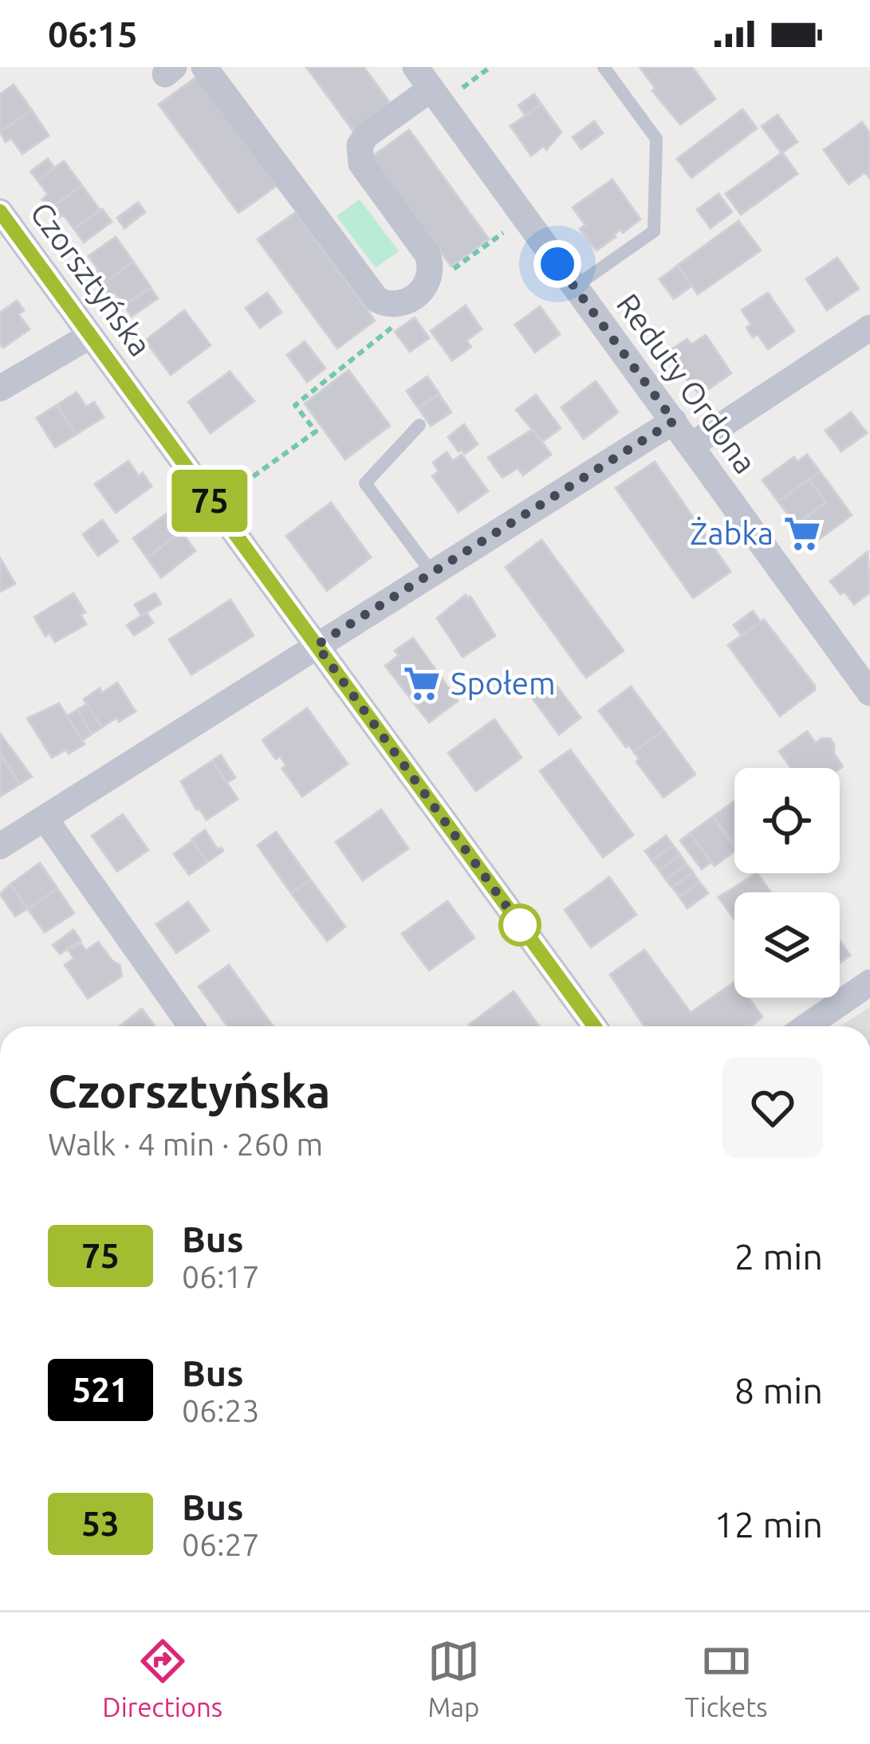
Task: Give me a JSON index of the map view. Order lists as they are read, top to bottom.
{
  "streets": {
    "street": ["Czorsztyńska", "Reduty Ordona"]
  },
  "places": {
    "supermarket": ["Żabka", "Społem"]
  },
  "lines": ["bus line 75"],
  "page": {
    "status": "06:15",
    "on_map": "75",
    "heading": ["Czorsztyńska", "Walk · 4 min · 260 m"],
    "list": [
      {
        "mark": "75",
        "name": "Bus",
        "note": "06:17",
        "value": "2 min"
      },
      {
        "mark": "521",
        "name": "Bus",
        "note": "06:23",
        "value": "8 min"
      },
      {
        "mark": "53",
        "name": "Bus",
        "note": "06:27",
        "value": "12 min"
      }
    ],
    "tabs": ["Directions", "Map", "Tickets"]
  }
}
